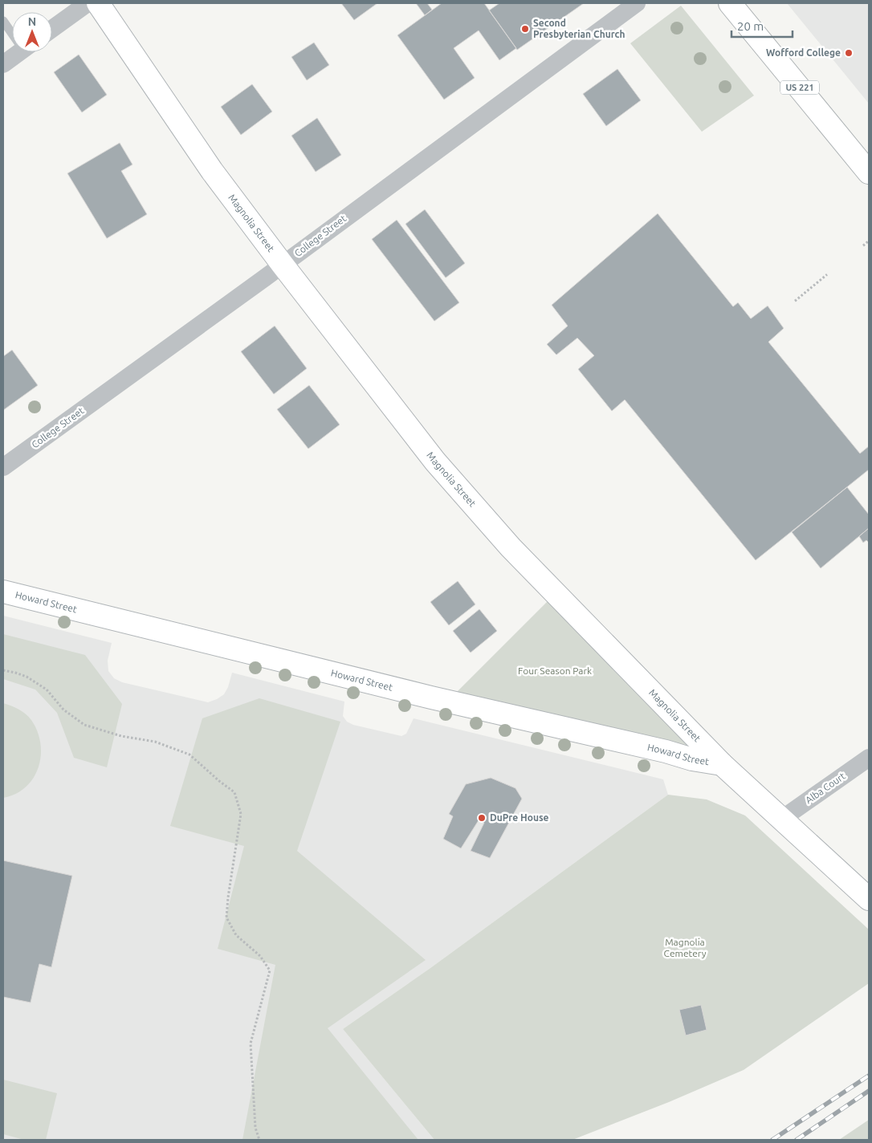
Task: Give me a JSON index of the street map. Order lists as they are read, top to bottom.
{
  "streets": {
    "street": [
      "US 221",
      "Magnolia Street",
      "College Street",
      "Howard Street",
      "Alba Court"
    ]
  },
  "crossings": [
    ["Magnolia Street", "College Street"],
    ["Magnolia Street", "Howard Street"],
    ["Magnolia Street", "Alba Court"]
  ],
  "parks": ["Four Season Park", "Magnolia Cemetery"],
  "places": ["Second Presbyterian Church", "Wofford College", "DuPre House"],
  "scale_bar": "20 m",
  "north": "top"
}
